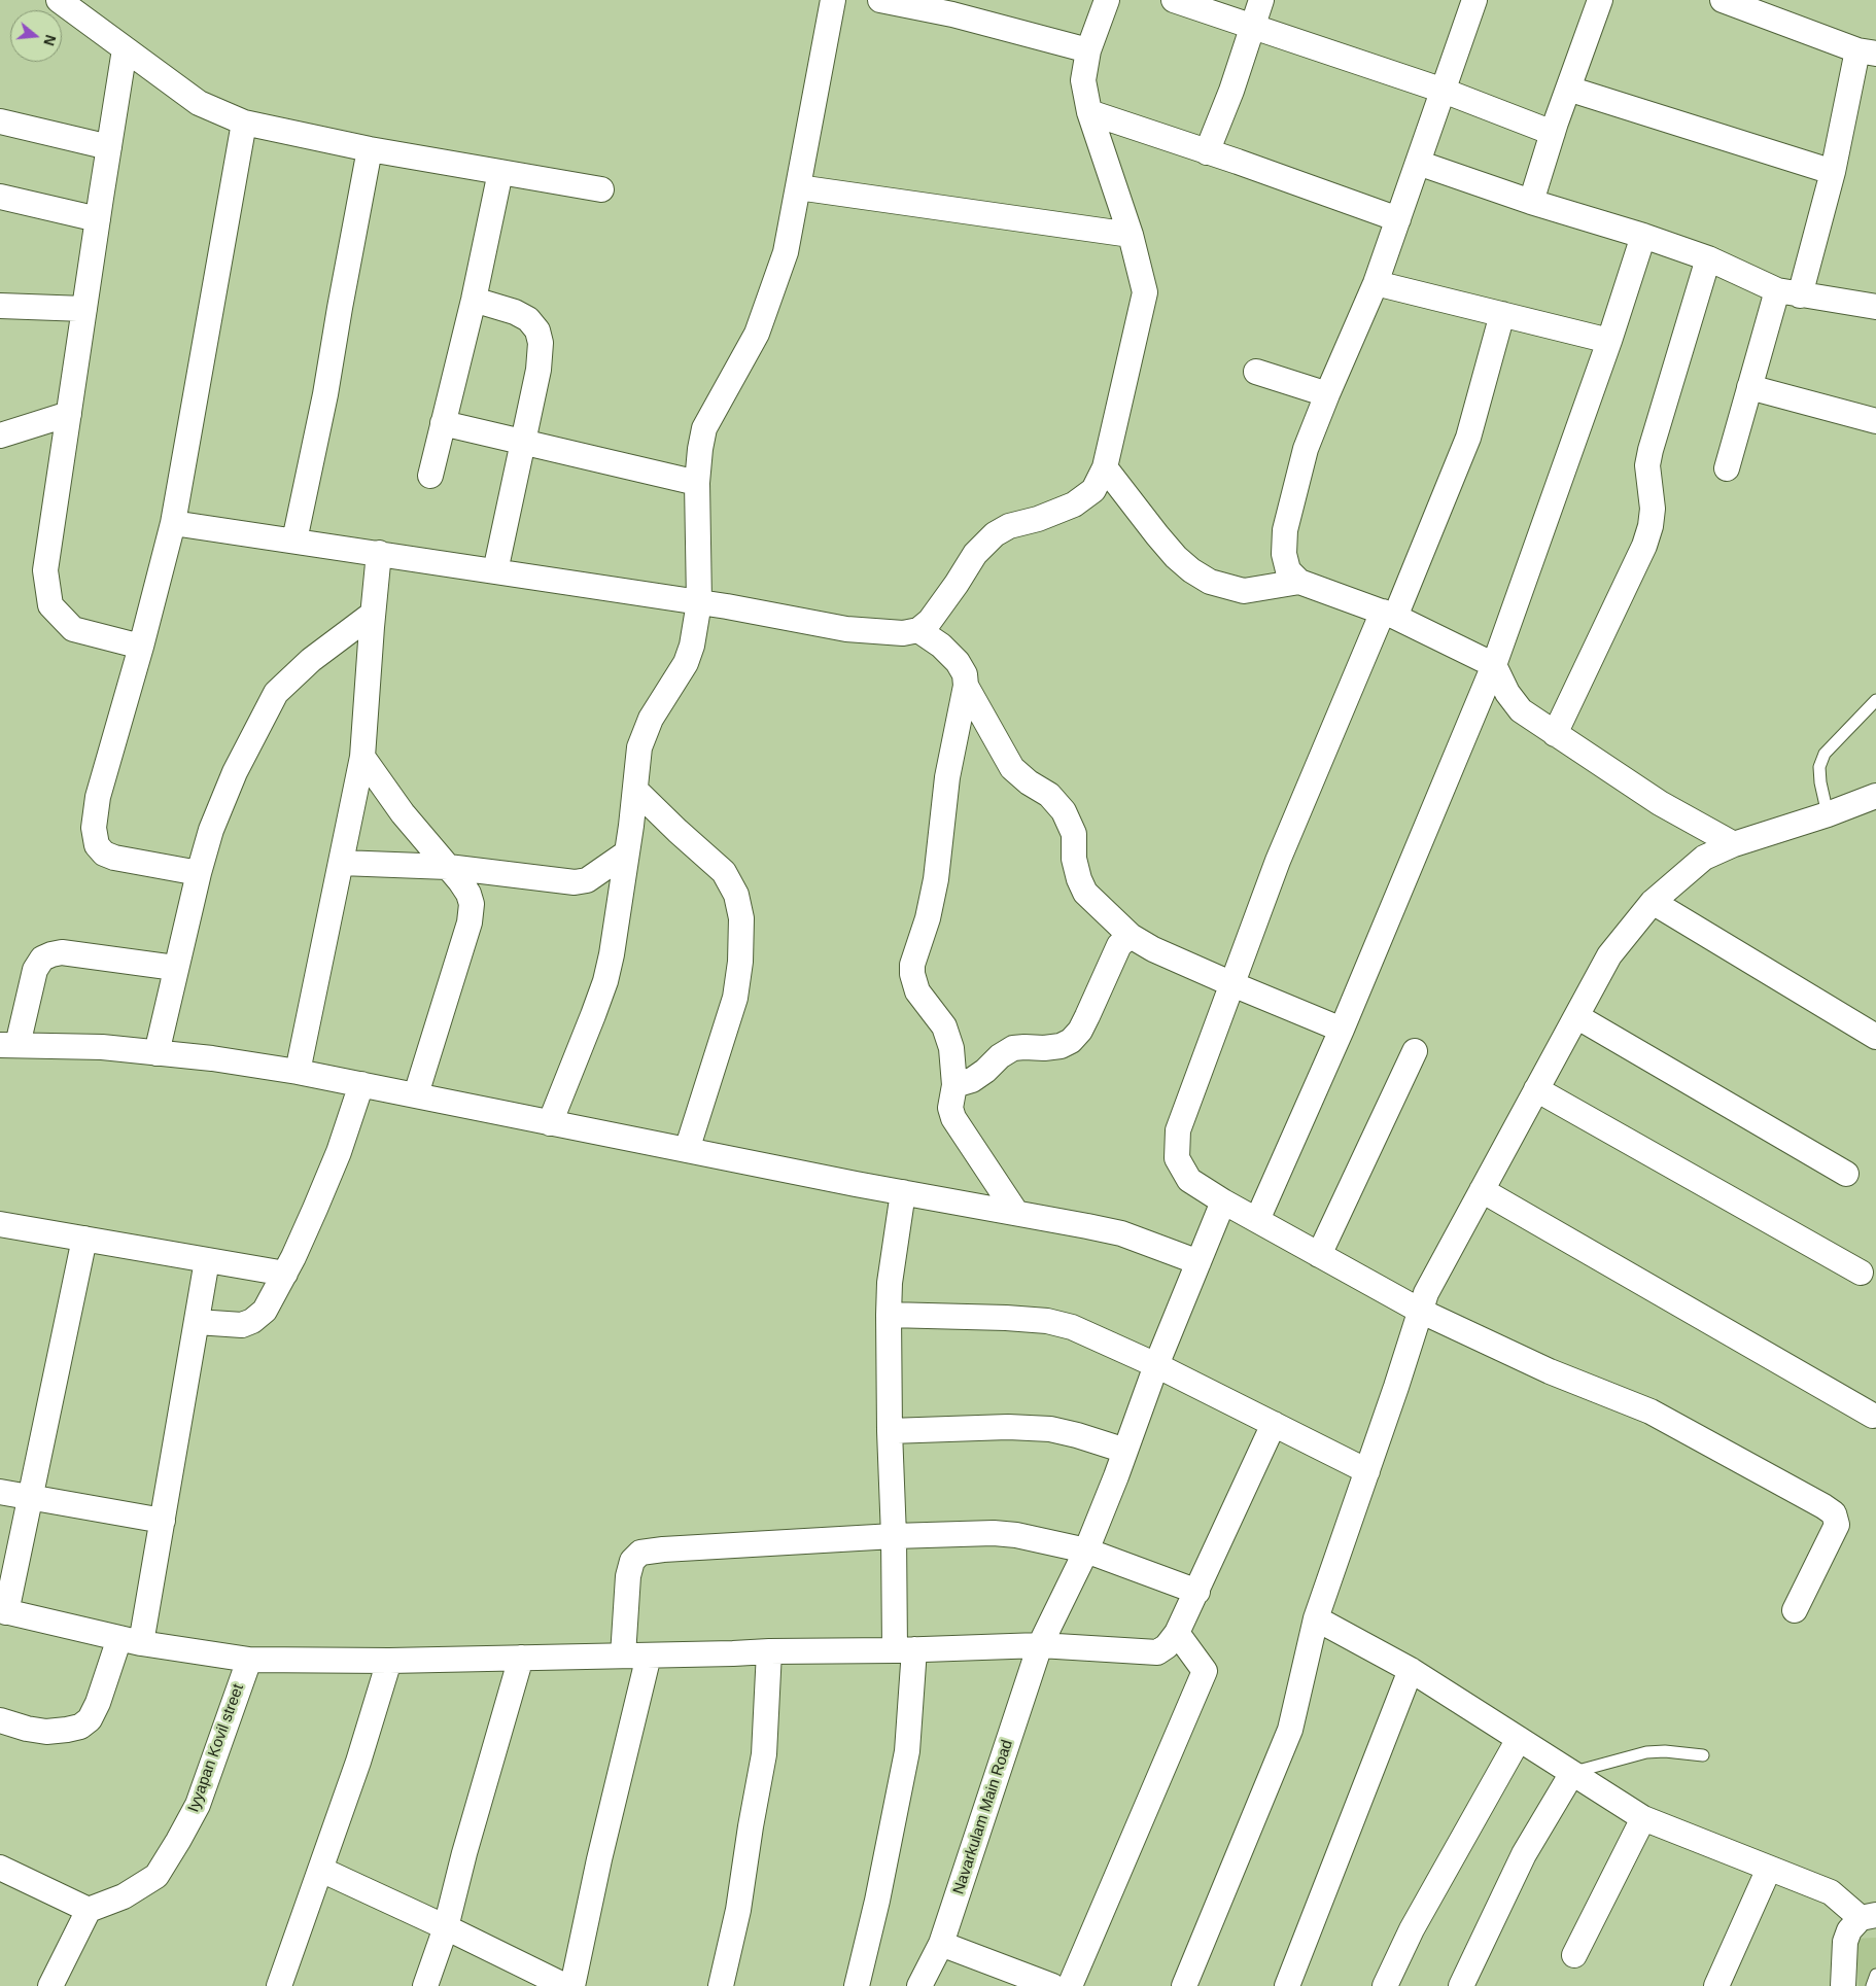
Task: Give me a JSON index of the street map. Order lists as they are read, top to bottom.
{
  "streets": {
    "street": ["Iyyapan Kovil street", "Navarkulam Main Road"]
  },
  "north": "right"
}
